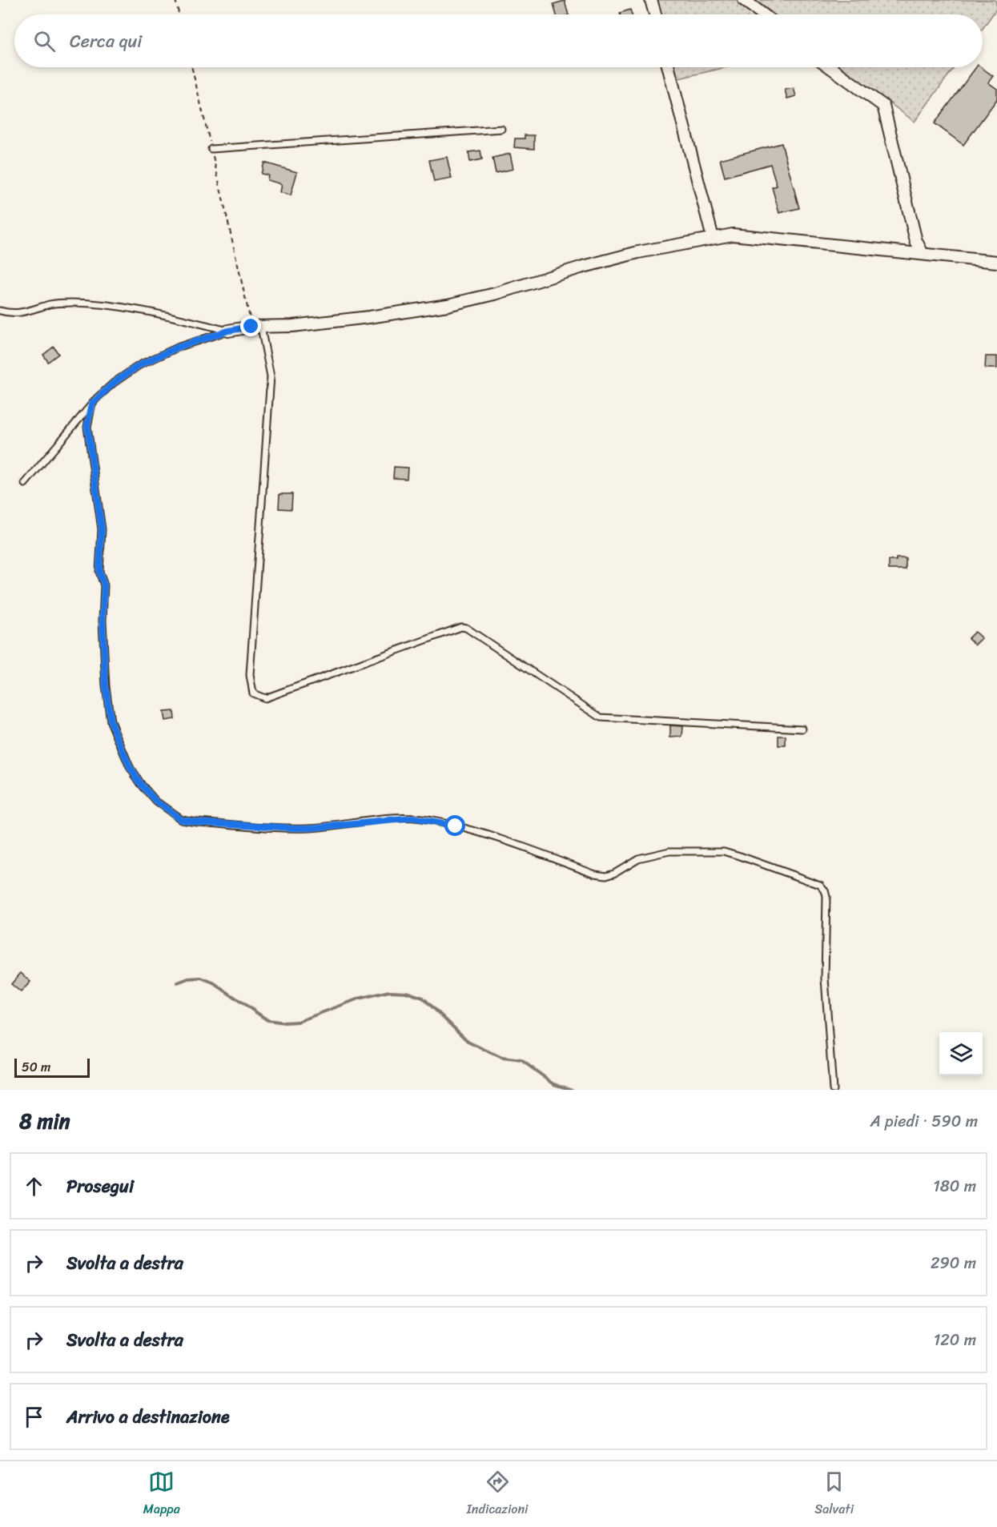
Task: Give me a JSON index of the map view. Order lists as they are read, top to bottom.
{
  "scale_bar": "50 m",
  "page": {
    "search": "Cerca qui",
    "scale": "50 m",
    "heading": ["8 min", "A piedi · 590 m"],
    "list": [
      ["Prosegui", "180 m"],
      ["Svolta a destra", "290 m"],
      ["Svolta a destra", "120 m"],
      "Arrivo a destinazione"
    ],
    "nav": ["Mappa", "Indicazioni", "Salvati"]
  }
}
